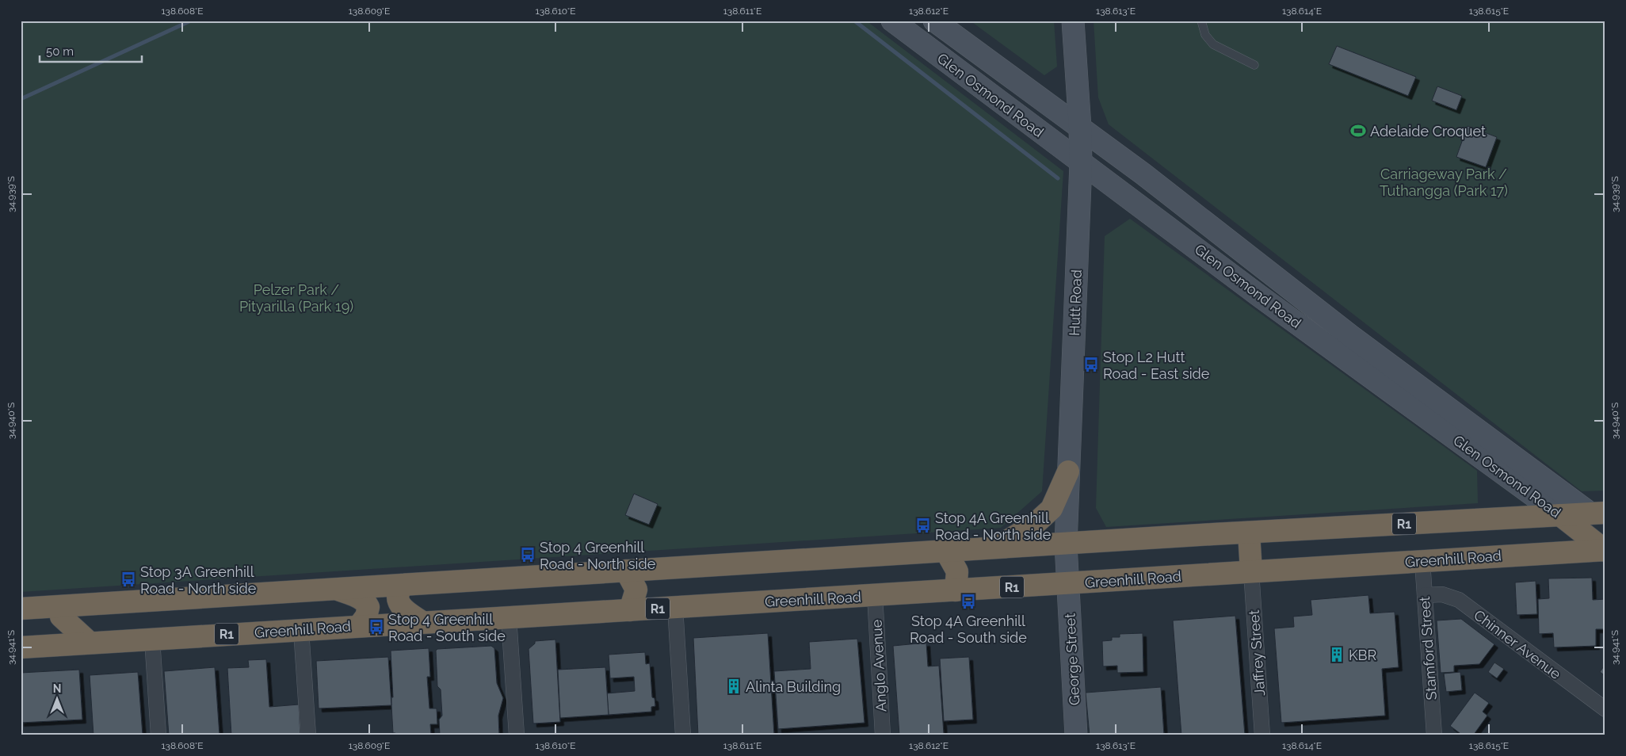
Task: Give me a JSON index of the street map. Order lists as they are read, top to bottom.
{
  "streets": {
    "highway": ["Glen Osmond Road", "R1", "Greenhill Road"],
    "main road": ["Hutt Road", "George Street"],
    "street": [
      "Chinner Avenue",
      "Stamford Street",
      "Jaffrey Street",
      "Anglo Avenue"
    ]
  },
  "crossings": [
    ["Glen Osmond Road", "Hutt Road"],
    ["Glen Osmond Road", "R1"],
    ["Glen Osmond Road", "Greenhill Road"],
    ["Hutt Road", "R1"],
    ["Hutt Road", "Greenhill Road"],
    ["Hutt Road", "George Street"],
    ["Greenhill Road", "Stamford Street"],
    ["Greenhill Road", "Jaffrey Street"],
    ["Greenhill Road", "George Street"],
    ["Greenhill Road", "Anglo Avenue"],
    ["Chinner Avenue", "Stamford Street"]
  ],
  "parks": ["Carriageway Park / Tuthangga (Park 17)", "Pelzer Park / Pityarilla (Park 19)"],
  "places": {
    "sports": ["Adelaide Croquet"],
    "bus stop": [
      "Stop L2 Hutt Road - East side",
      "Stop 4A Greenhill Road - North side",
      "Stop 4 Greenhill Road - North side",
      "Stop 3A Greenhill Road - North side",
      "Stop 4A Greenhill Road - South side",
      "Stop 4 Greenhill Road - South side"
    ],
    "building": ["KBR", "Alinta Building"]
  },
  "scale_bar": "50 m",
  "north": "top",
  "coordinates": [
    "138.608°E",
    "138.609°E",
    "138.610°E",
    "138.611°E",
    "138.612°E",
    "138.613°E",
    "138.614°E",
    "138.615°E",
    "34.939°S",
    "34.940°S",
    "34.941°S"
  ]
}
